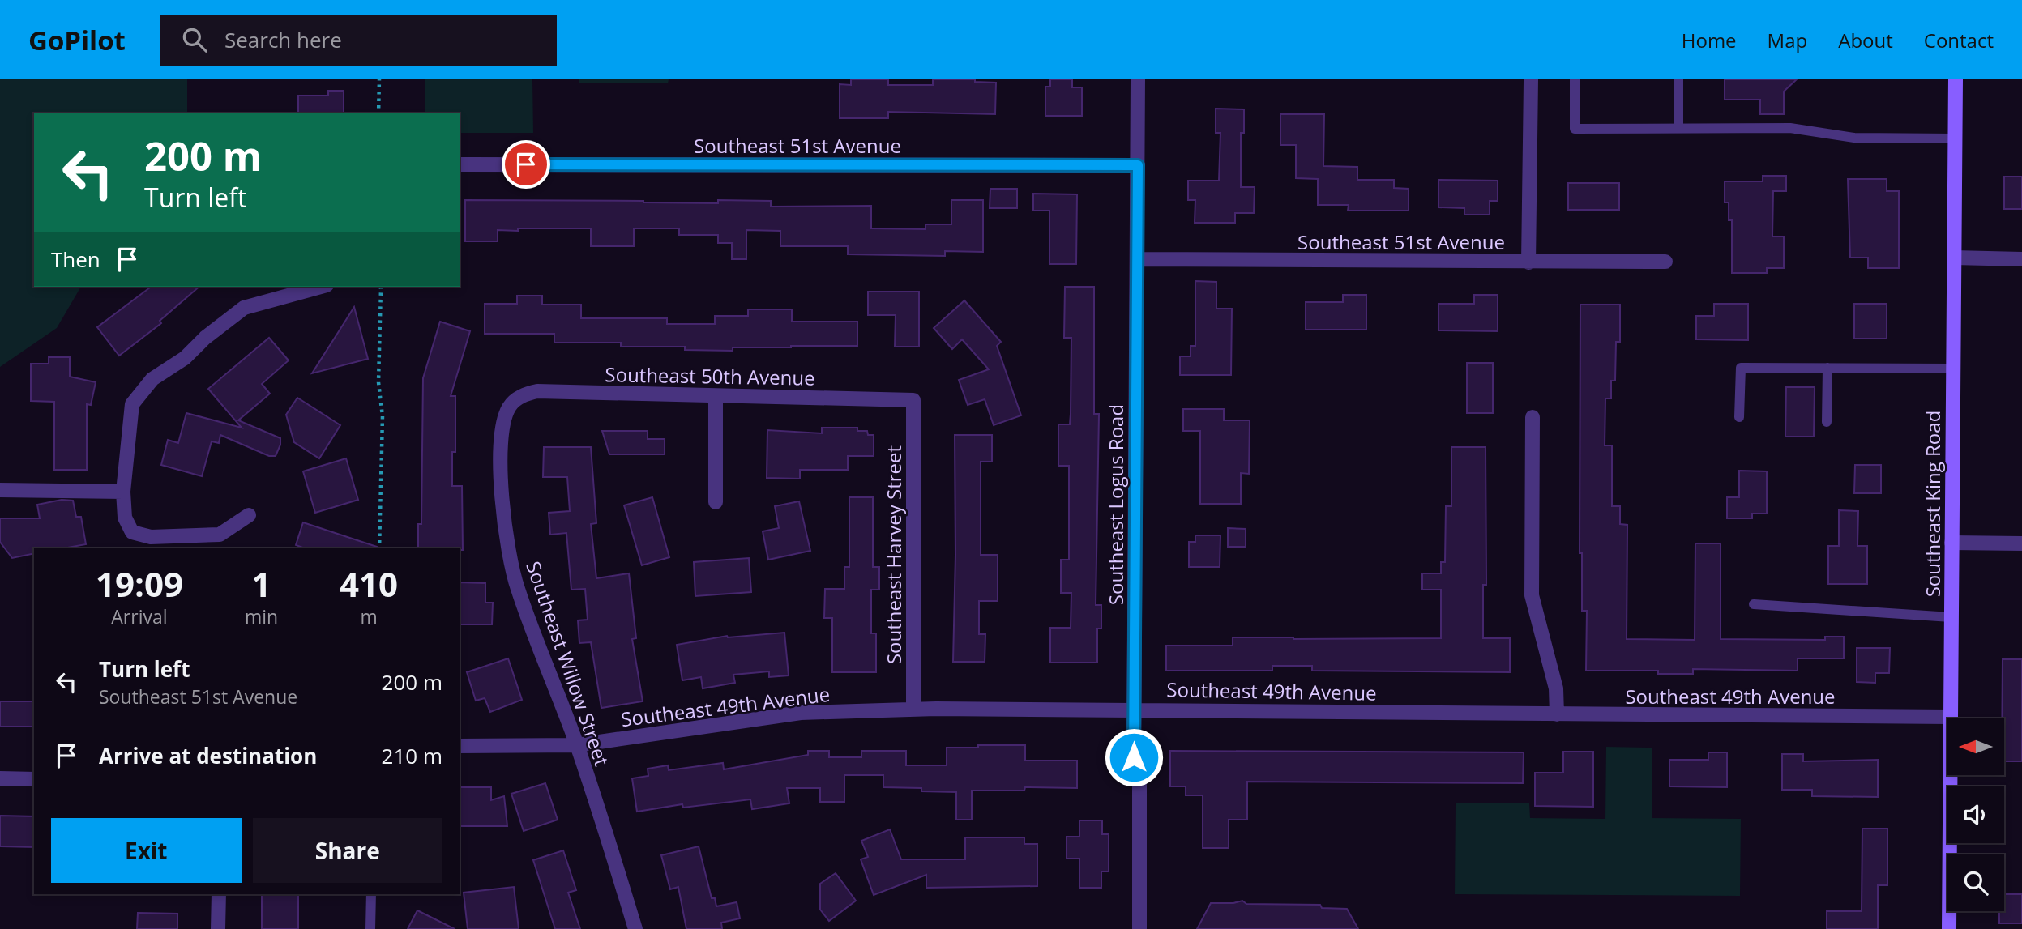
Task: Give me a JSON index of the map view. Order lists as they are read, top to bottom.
{
  "streets": {
    "main road": ["Southeast King Road"],
    "street": [
      "Southeast 51st Avenue",
      "Southeast 50th Avenue",
      "Southeast Logus Road",
      "Southeast Harvey Street",
      "Southeast Willow Street",
      "Southeast 49th Avenue"
    ]
  },
  "crossings": [
    ["Southeast 51st Avenue", "Southeast Logus Road"],
    ["Southeast 50th Avenue", "Southeast Harvey Street"],
    ["Southeast 50th Avenue", "Southeast Willow Street"],
    ["Southeast King Road", "Southeast 49th Avenue"],
    ["Southeast Logus Road", "Southeast 49th Avenue"],
    ["Southeast Harvey Street", "Southeast 49th Avenue"],
    ["Southeast Willow Street", "Southeast 49th Avenue"]
  ],
  "north": "left",
  "page": {
    "header": "GoPilot",
    "search": "Search here",
    "nav": [
      "Home",
      "Map",
      "About",
      "Contact"
    ],
    "turn": ["200 m", "Turn left"],
    "then": "Then",
    "eta": [
      "19:09",
      "Arrival",
      "1",
      "min",
      "410",
      "m"
    ],
    "list": [
      {
        "name": "Turn left",
        "note": "Southeast 51st Avenue",
        "value": "200 m"
      },
      {
        "name": "Arrive at destination",
        "value": "210 m"
      }
    ],
    "buttons": ["Exit", "Share"]
  }
}
